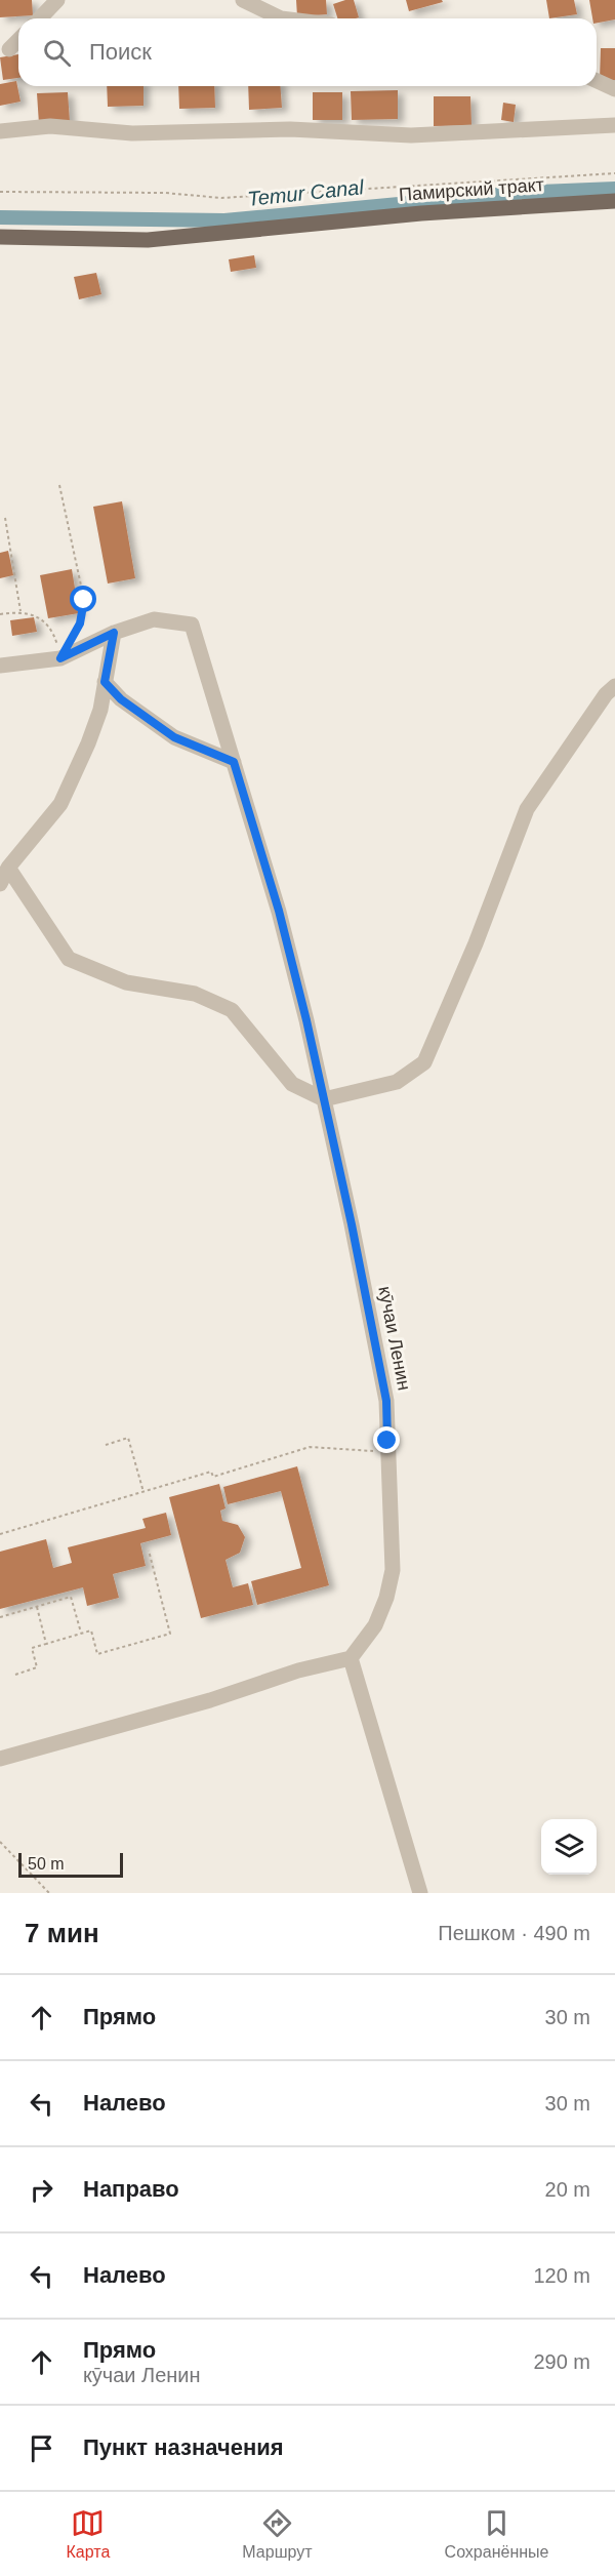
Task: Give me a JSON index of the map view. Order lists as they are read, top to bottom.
{
  "streets": {
    "main road": ["Памирский тракт"],
    "street": ["кӯчаи Ленин"]
  },
  "water": ["Temur Canal"],
  "scale_bar": "50 m",
  "page": {
    "search": "Поиск",
    "scale": "50 m",
    "heading": ["7 мин", "Пешком · 490 m"],
    "list": [
      ["Прямо", "30 m"],
      ["Налево", "30 m"],
      ["Направо", "20 m"],
      ["Налево", "120 m"],
      ["Прямо", "кӯчаи Ленин", "290 m"],
      "Пункт назначения"
    ],
    "nav": ["Карта", "Маршрут", "Сохранённые"]
  }
}
